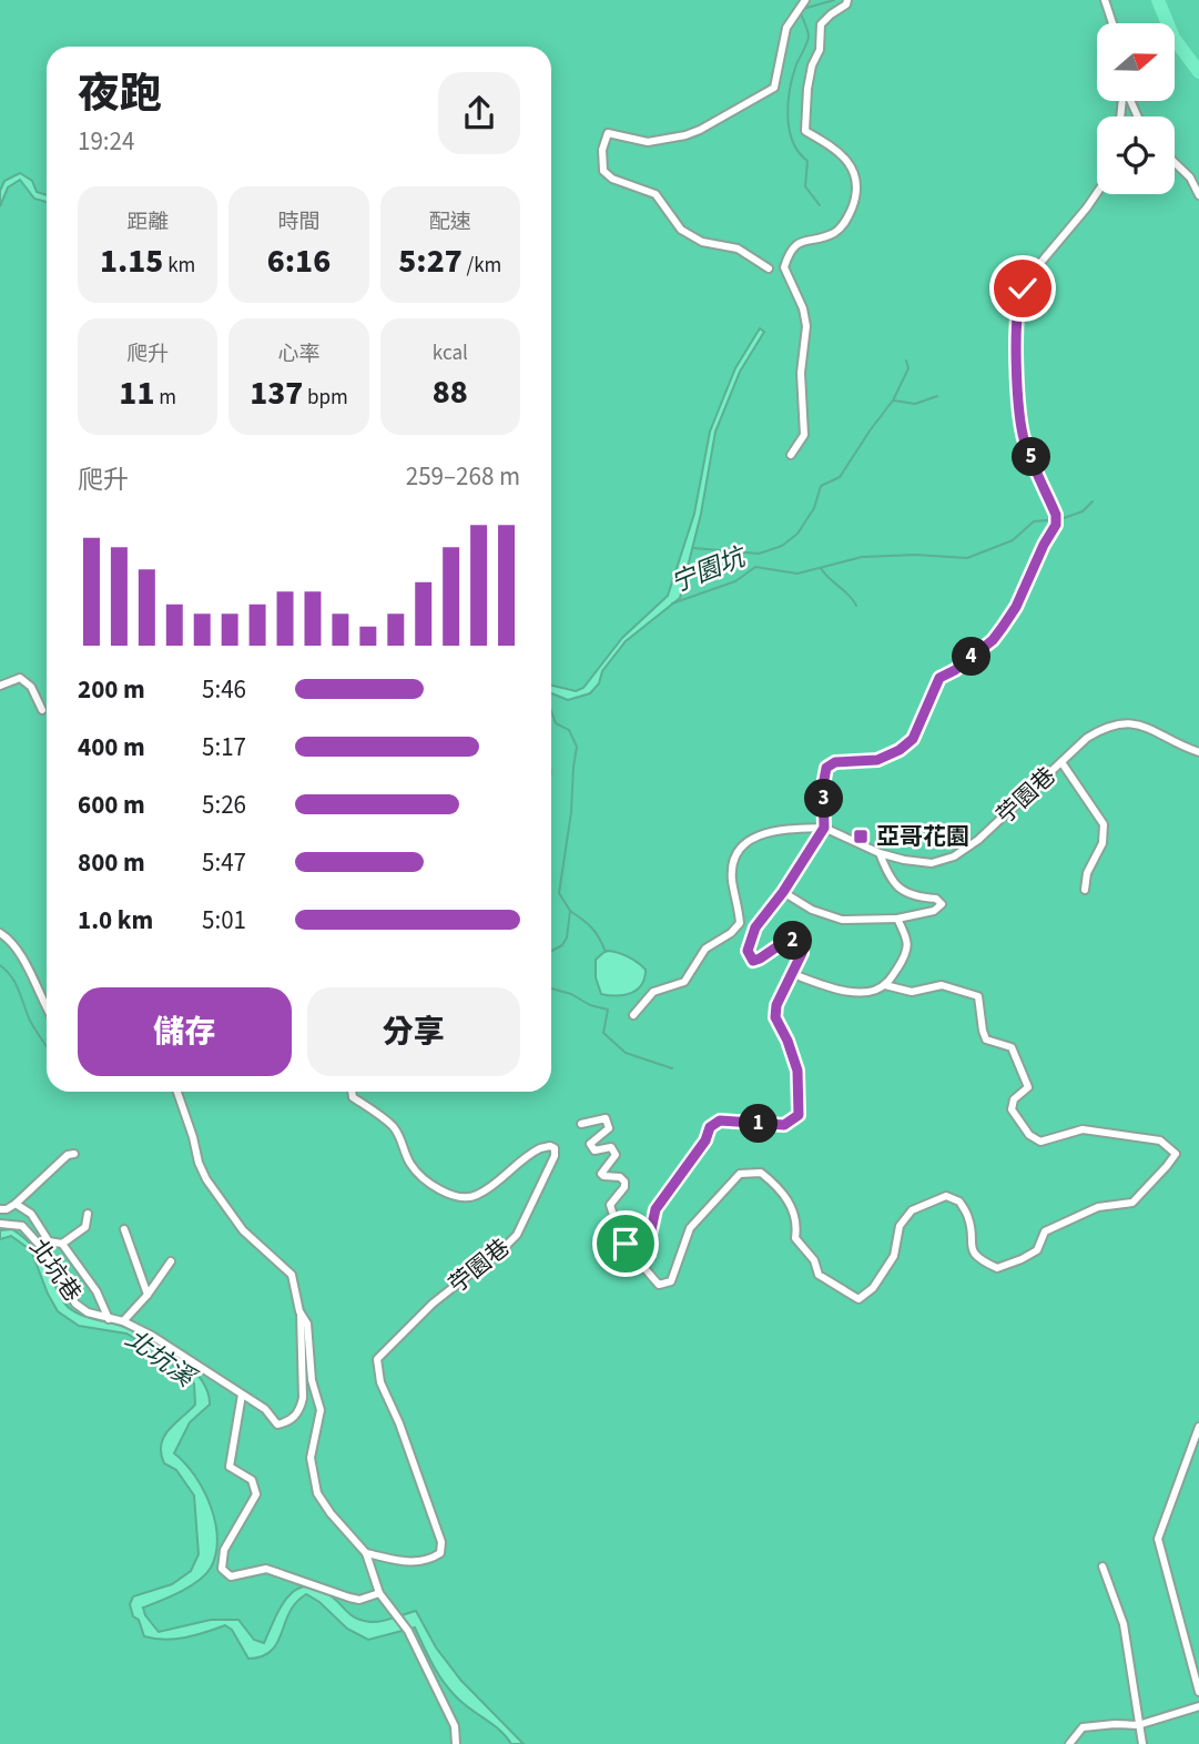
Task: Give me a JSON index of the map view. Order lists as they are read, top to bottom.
{
  "streets": {
    "street": ["苧園巷", "北坑巷"]
  },
  "crossings": [
    ["苧園巷", "北坑巷"]
  ],
  "water": ["宁園坑", "北坑溪"],
  "places": {
    "transit": ["亞哥花園"]
  },
  "north": "right",
  "page": {
    "heading": ["夜跑", "19:24"],
    "stats": [
      ["距離", "1.15 km"],
      ["時間", "6:16"],
      ["配速", "5:27 /km"],
      ["爬升", "11 m"],
      ["心率", "137 bpm"],
      ["kcal", "88"]
    ],
    "pins": [
      "5",
      "4",
      "3",
      "2",
      "1"
    ],
    "chart": ["爬升", "259–268 m"],
    "list": [
      {
        "name": "200 m",
        "note": "5:46"
      },
      {
        "name": "400 m",
        "note": "5:17"
      },
      {
        "name": "600 m",
        "note": "5:26"
      },
      {
        "name": "800 m",
        "note": "5:47"
      },
      {
        "name": "1.0 km",
        "note": "5:01"
      }
    ],
    "buttons": ["儲存", "分享"]
  }
}
